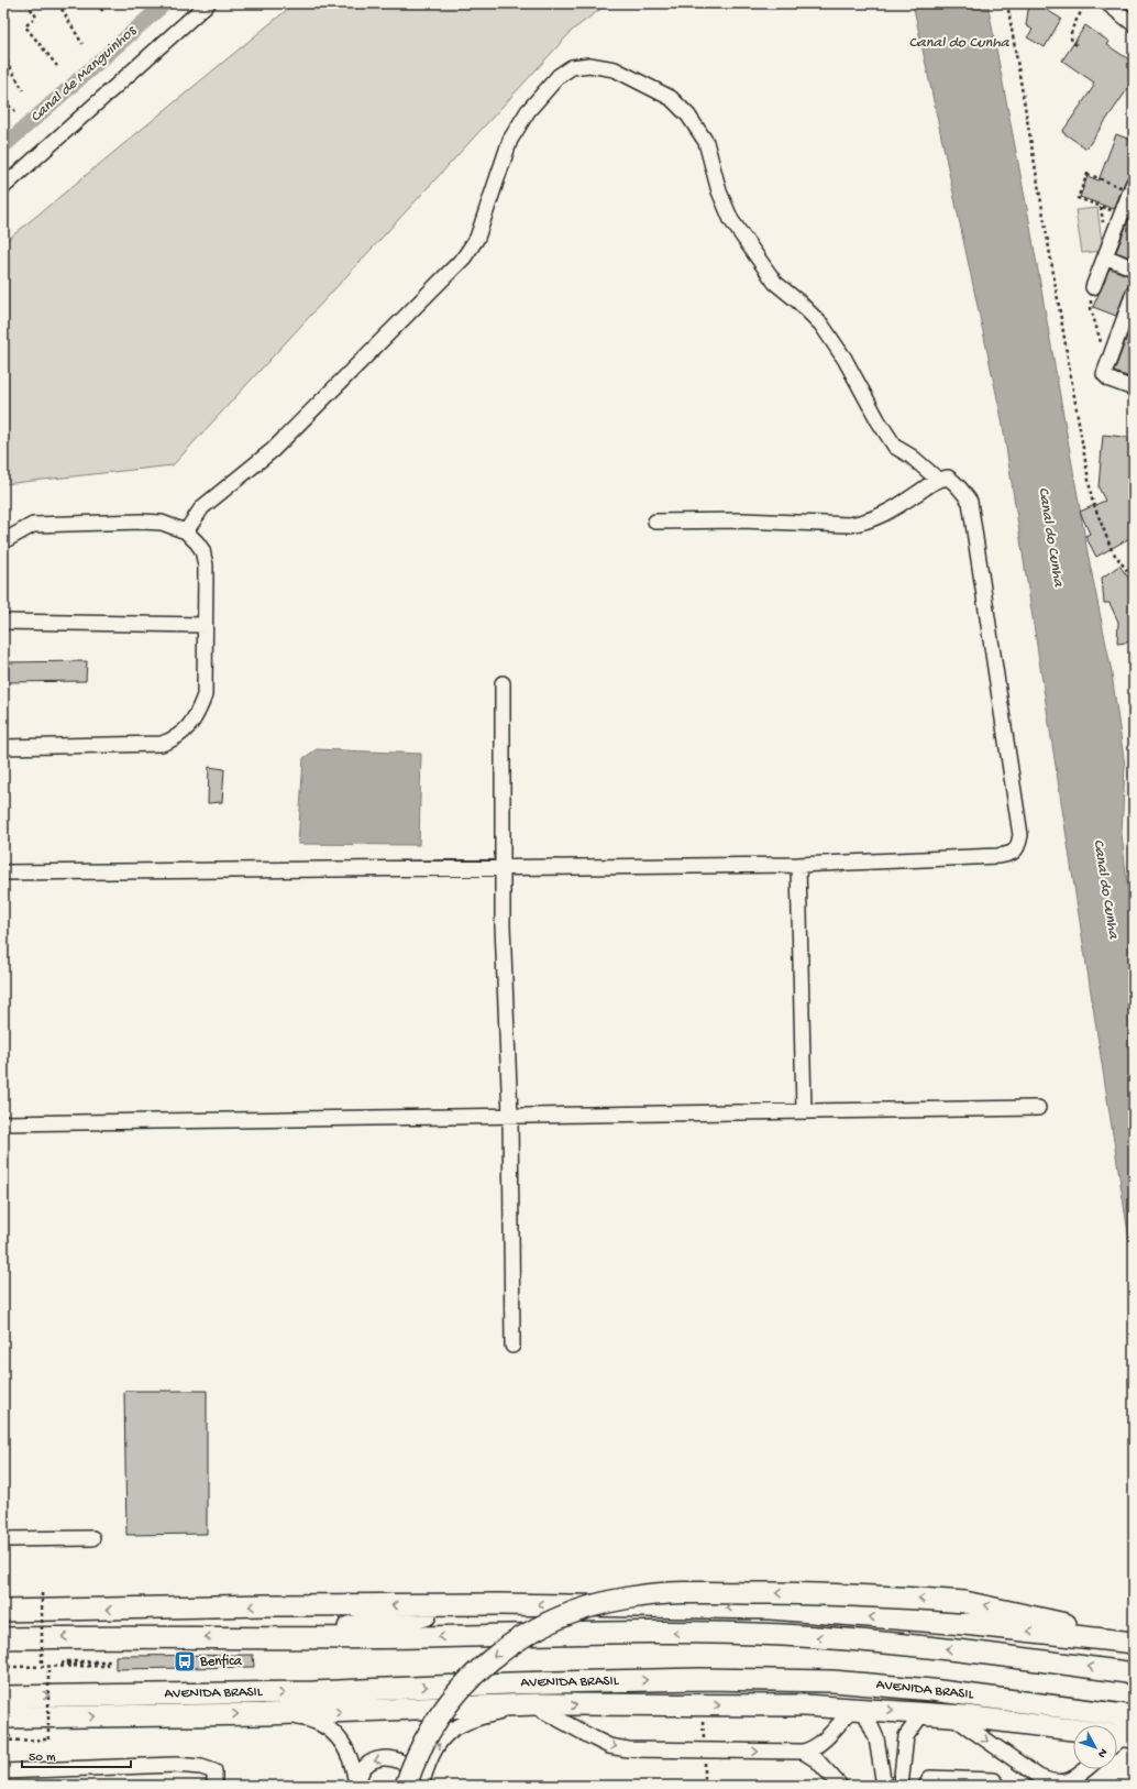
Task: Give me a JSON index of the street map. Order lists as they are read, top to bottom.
{
  "streets": {
    "highway": ["AVENIDA BRASIL"]
  },
  "water": ["Canal do Cunha", "Canal de Manguinhos"],
  "places": {
    "bus stop": ["Benfica"]
  },
  "scale_bar": "50 m",
  "north": "bottom right"
}
